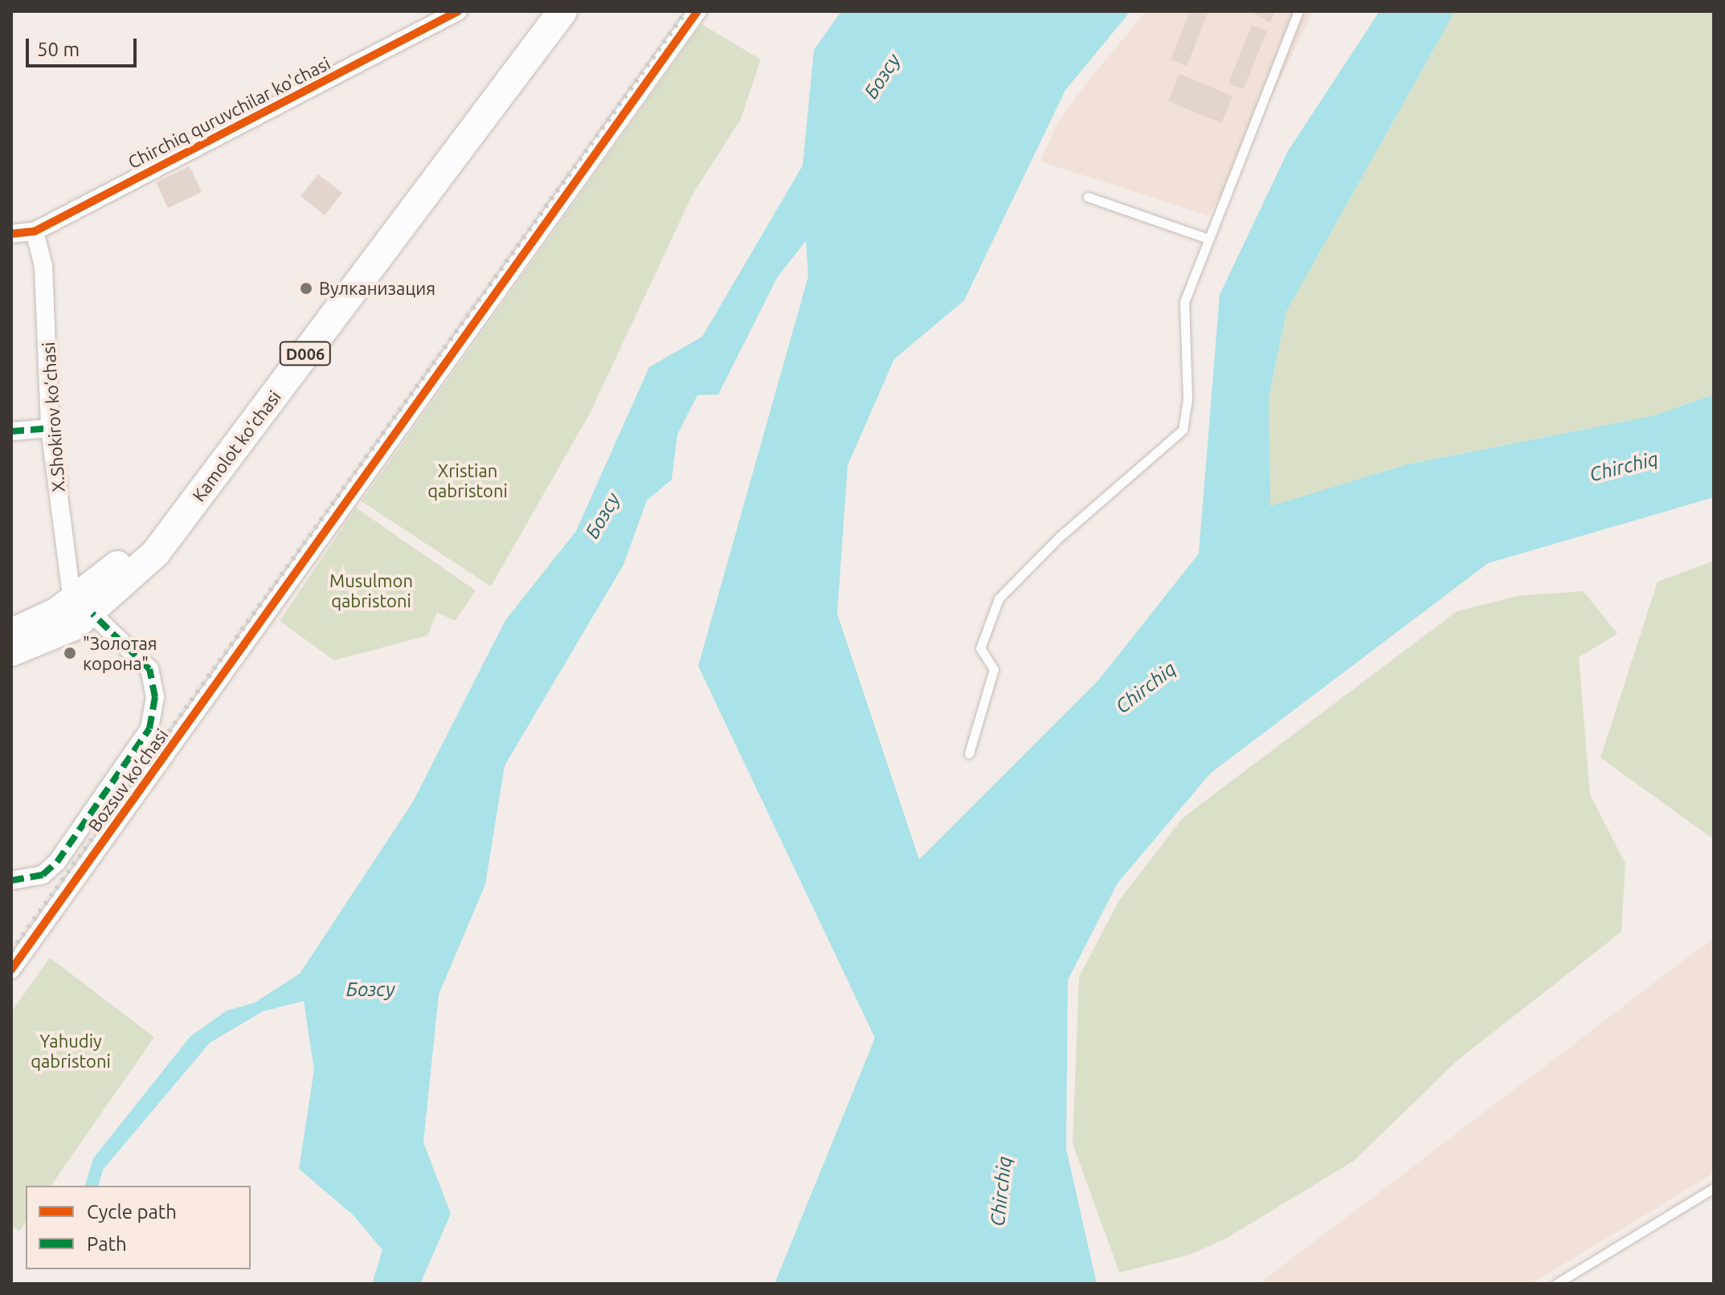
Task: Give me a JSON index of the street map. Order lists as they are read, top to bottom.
{
  "streets": {
    "main road": ["D006", "Kamolot ko‘chasi"],
    "street": ["Chirchiq quruvchilar ko'chasi", "X.Shokirov ko‘chasi", "Bozsuv ko‘chasi"]
  },
  "crossings": [
    ["Chirchiq quruvchilar ko'chasi", "X.Shokirov ko‘chasi"],
    ["D006", "X.Shokirov ko‘chasi"],
    ["D006", "Kamolot ko‘chasi"],
    ["X.Shokirov ko‘chasi", "Kamolot ko‘chasi"]
  ],
  "water": ["Бозсу", "Chirchiq"],
  "parks": ["Xristian qabristoni", "Musulmon qabristoni", "Yahudiy qabristoni"],
  "places": ["Вулканизация", "\"Золотая корона\""],
  "legend": ["Cycle path", "Path"],
  "scale_bar": "50 m"
}
